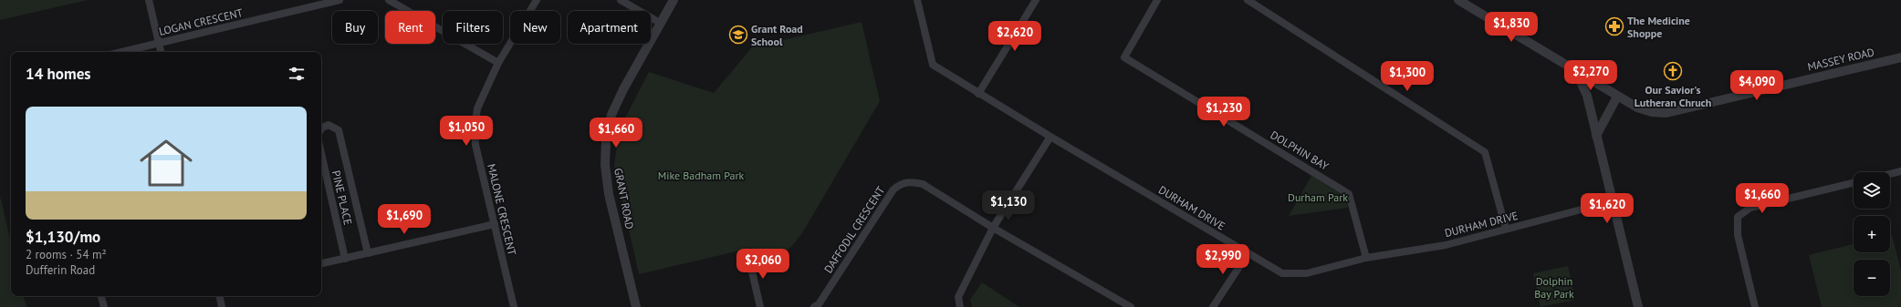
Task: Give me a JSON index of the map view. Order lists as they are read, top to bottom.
{
  "streets": {
    "street": [
      "LOGAN CRESCENT",
      "MASSEY ROAD",
      "DOLPHIN BAY",
      "PINE PLACE",
      "GRANT ROAD",
      "DURHAM DRIVE",
      "MALONE CRESCENT",
      "DAFFODIL CRESCENT"
    ]
  },
  "crossings": [
    ["DOLPHIN BAY", "DURHAM DRIVE"]
  ],
  "parks": ["Mike Badham Park", "Durham Park", "Dolphin Bay Park"],
  "places": {
    "pharmacy": ["The Medicine Shoppe"],
    "school or university": ["Grant Road School"],
    "church": ["Our Savior's Lutheran Chruch"]
  },
  "page": {
    "chip": [
      "Buy",
      "Rent",
      "Filters",
      "New",
      "Apartment"
    ],
    "price": [
      "$1,830",
      "$2,620",
      "$2,270",
      "$1,300",
      "$4,090",
      "$1,230",
      "$1,050",
      "$1,660",
      "$1,660",
      "$1,130",
      "$1,620",
      "$1,690",
      "$2,990",
      "$2,060"
    ],
    "heading": "14 homes",
    "list": [
      {
        "name": "$1,130/mo",
        "note": "2 rooms · 54 m² · Dufferin Road"
      }
    ],
    "map_buttons": ["+", "−"]
  }
}
